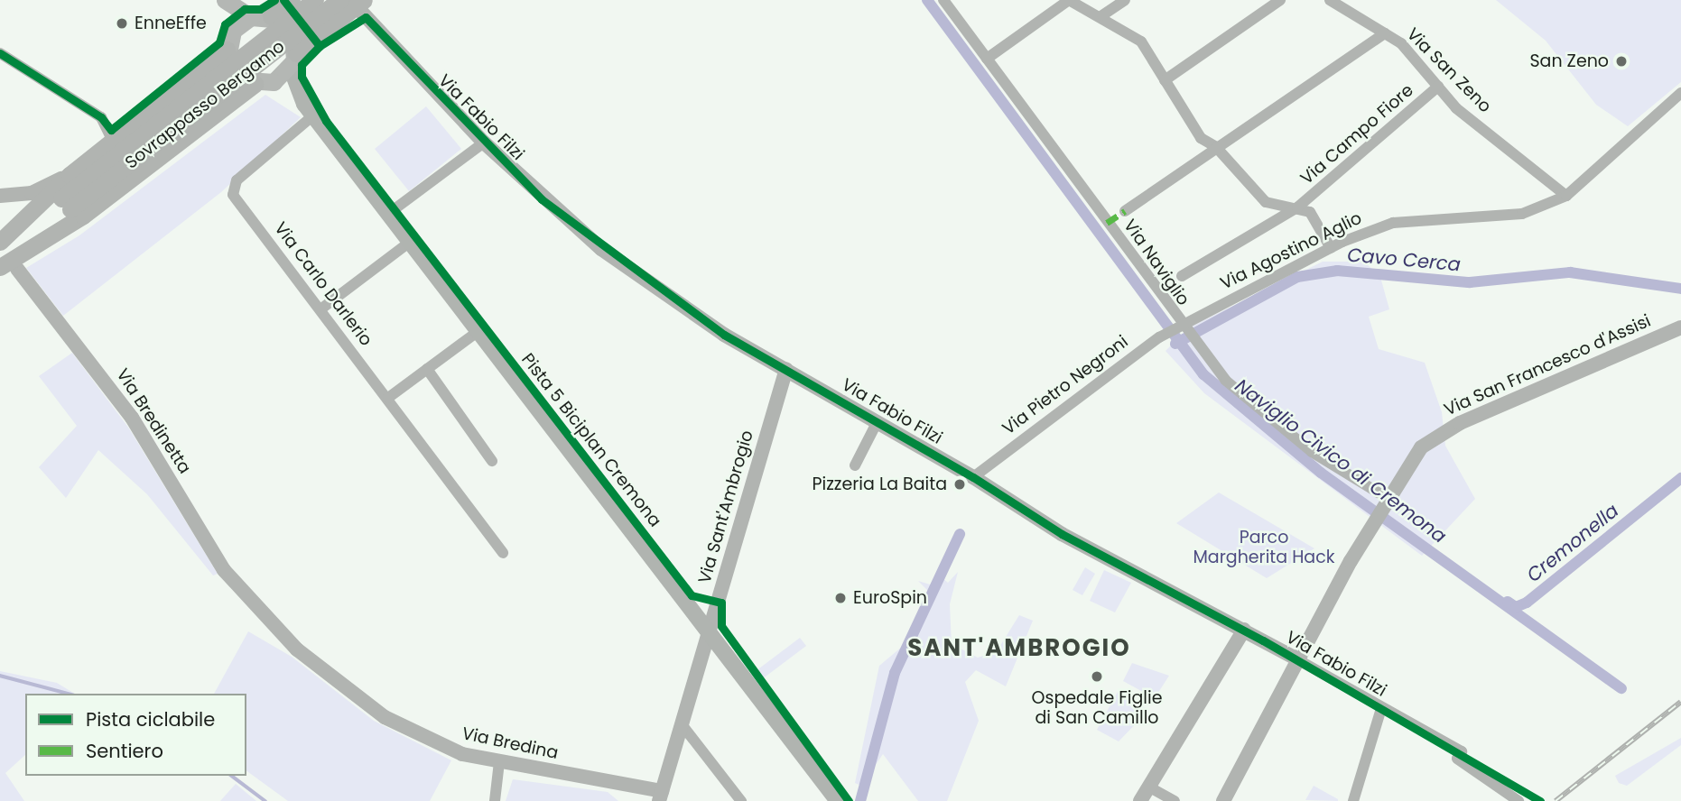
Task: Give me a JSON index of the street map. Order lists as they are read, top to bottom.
{
  "streets": {
    "highway": ["Sovrappasso Bergamo"],
    "street": [
      "Via San Zeno",
      "Via Fabio Filzi",
      "Via Campo Fiore",
      "Via Agostino Aglio",
      "Via Naviglio",
      "Via Carlo Darlerio",
      "Via San Francesco d'Assisi",
      "Via Pietro Negroni",
      "Via Bredinetta",
      "Via Sant'Ambrogio",
      "Via Bredina"
    ],
    "cycle path": ["Pista 5 Biciplan Cremona"]
  },
  "crossings": [
    ["Via San Zeno", "Via Campo Fiore"],
    ["Via San Zeno", "Via Agostino Aglio"],
    ["Sovrappasso Bergamo", "Via Fabio Filzi"],
    ["Via Fabio Filzi", "Via San Francesco d'Assisi"],
    ["Via Fabio Filzi", "Via Pietro Negroni"],
    ["Via Fabio Filzi", "Via Sant'Ambrogio"],
    ["Via Campo Fiore", "Via Agostino Aglio"],
    ["Via Agostino Aglio", "Via Naviglio"],
    ["Via Agostino Aglio", "Via Pietro Negroni"],
    ["Via Naviglio", "Via San Francesco d'Assisi"],
    ["Via Naviglio", "Via Pietro Negroni"],
    ["Via Bredinetta", "Via Bredina"],
    ["Via Sant'Ambrogio", "Via Bredina"]
  ],
  "districts": ["SANT'AMBROGIO"],
  "water": ["Cavo Cerca", "Naviglio Civico di Cremona", "Cremonella"],
  "parks": ["Parco Margherita Hack"],
  "places": [
    "EnneEffe",
    "San Zeno",
    "Pizzeria La Baita",
    "EuroSpin",
    "Ospedale Figlie di San Camillo"
  ],
  "legend": ["Pista ciclabile", "Sentiero"]
}
